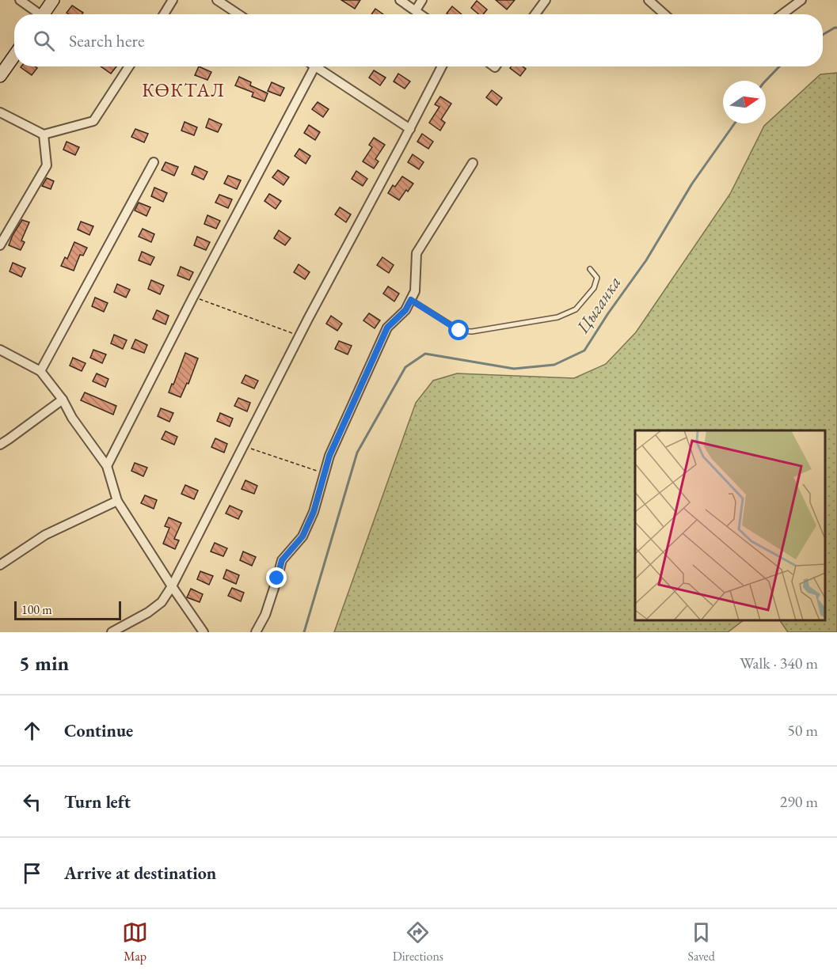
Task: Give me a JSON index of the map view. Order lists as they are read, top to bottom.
{
  "districts": ["КӨКТАЛ"],
  "water": ["Цыганка"],
  "scale_bar": "100 m",
  "north": "right",
  "page": {
    "search": "Search here",
    "scale": "100 m",
    "heading": ["5 min", "Walk · 340 m"],
    "list": [
      ["Continue", "50 m"],
      ["Turn left", "290 m"],
      "Arrive at destination"
    ],
    "nav": ["Map", "Directions", "Saved"]
  }
}
